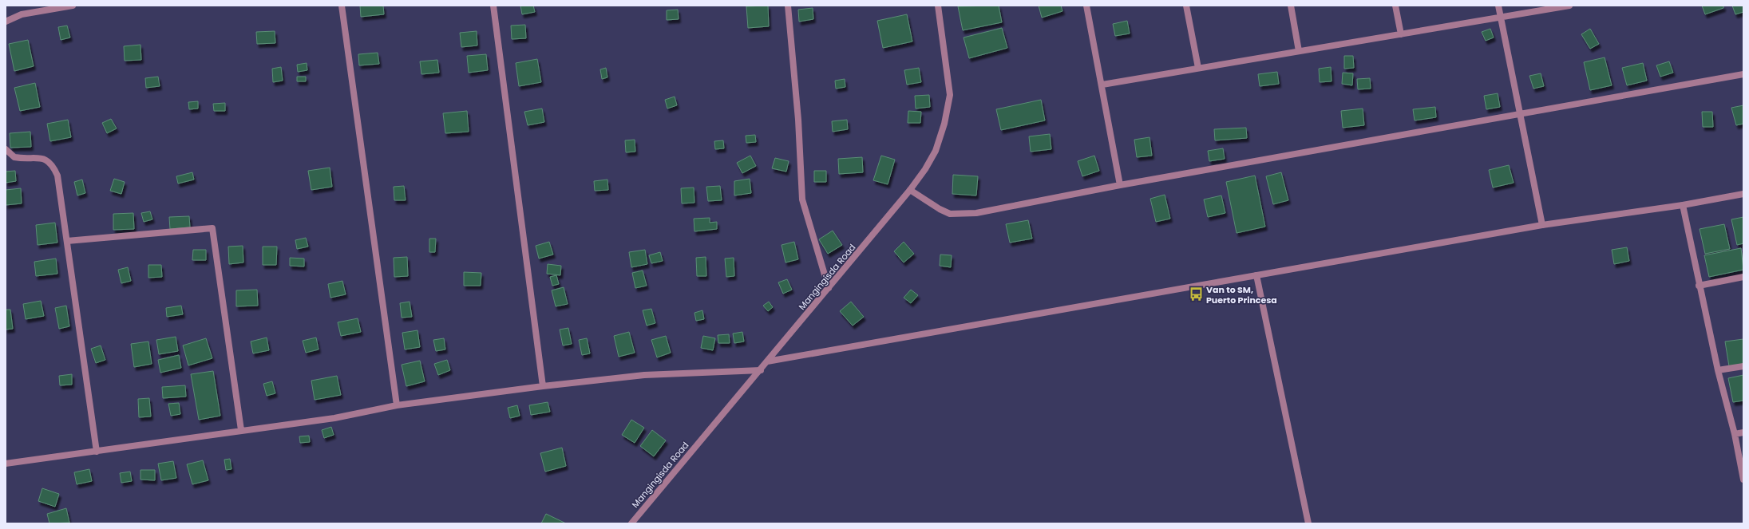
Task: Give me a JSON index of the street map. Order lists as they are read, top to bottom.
{
  "streets": {
    "street": ["Mangingisda Road"]
  },
  "places": {
    "bus stop": ["Van to SM, Puerto Princesa"]
  }
}
